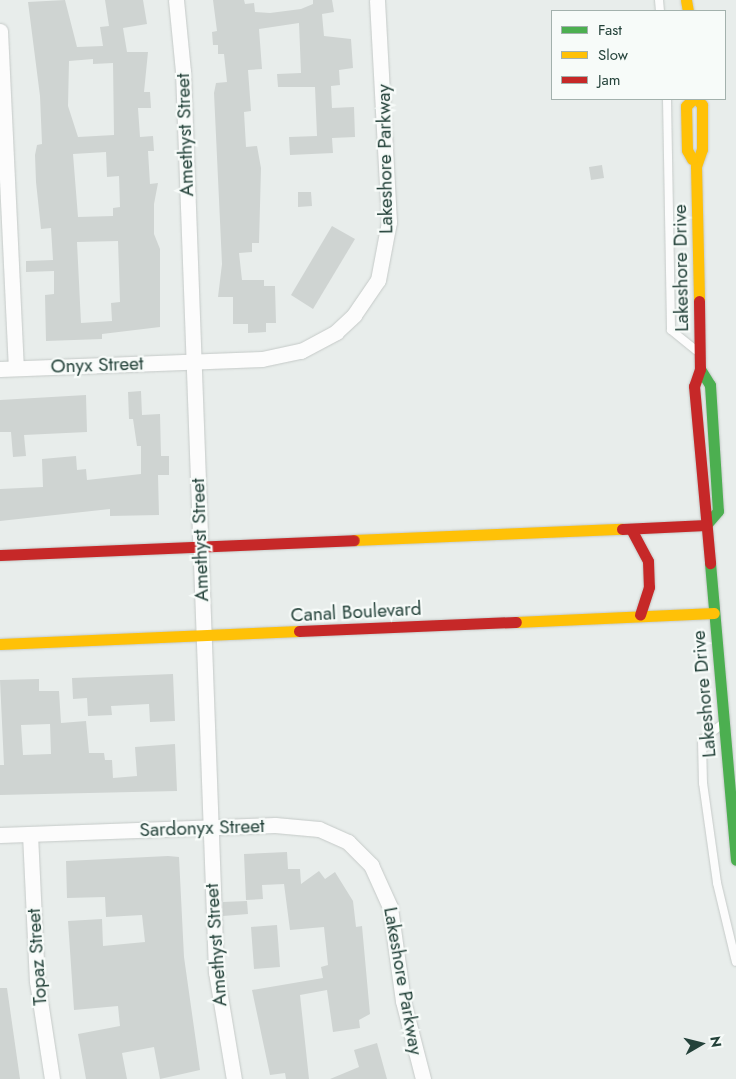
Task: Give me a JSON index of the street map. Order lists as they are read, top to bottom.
{
  "streets": {
    "street": [
      "Amethyst Street",
      "Lakeshore Parkway",
      "Lakeshore Drive",
      "Onyx Street",
      "Canal Boulevard",
      "Sardonyx Street",
      "Topaz Street"
    ]
  },
  "crossings": [
    ["Amethyst Street", "Lakeshore Parkway"],
    ["Amethyst Street", "Onyx Street"],
    ["Amethyst Street", "Canal Boulevard"],
    ["Amethyst Street", "Sardonyx Street"],
    ["Lakeshore Parkway", "Onyx Street"],
    ["Lakeshore Parkway", "Sardonyx Street"],
    ["Lakeshore Drive", "Canal Boulevard"],
    ["Sardonyx Street", "Topaz Street"]
  ],
  "legend": ["Fast", "Slow", "Jam"],
  "north": "right"
}
